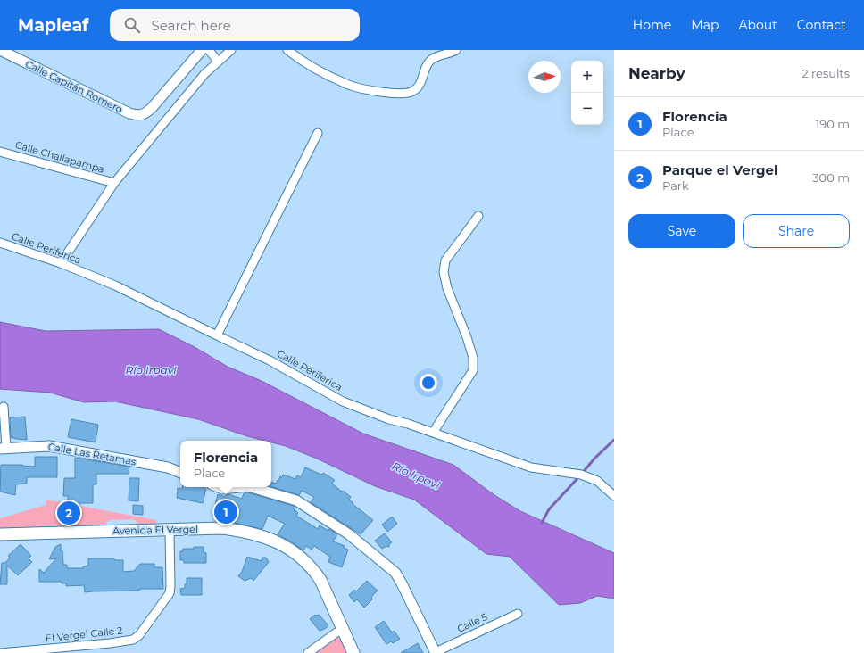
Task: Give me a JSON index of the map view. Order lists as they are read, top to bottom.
{
  "streets": {
    "main road": ["Avenida El Vergel"],
    "street": [
      "Calle Capitán Romero",
      "Calle Challapampa",
      "Calle Periferica",
      "Calle Las Retamas",
      "Calle 5",
      "El Vergel Calle 2"
    ]
  },
  "crossings": [
    ["Avenida El Vergel", "El Vergel Calle 2"]
  ],
  "water": ["Río Irpavi"],
  "north": "right",
  "page": {
    "header": "Mapleaf",
    "search": "Search here",
    "nav": [
      "Home",
      "Map",
      "About",
      "Contact"
    ],
    "heading": ["Nearby", "2 results"],
    "map_buttons": ["+", "−"],
    "list": [
      {
        "mark": "1",
        "name": "Florencia",
        "note": "Place",
        "value": "190 m"
      },
      {
        "mark": "2",
        "name": "Parque el Vergel",
        "note": "Park",
        "value": "300 m"
      }
    ],
    "buttons": ["Save", "Share"],
    "popup": ["Florencia", "Place"],
    "pins": ["1", "2"]
  }
}
